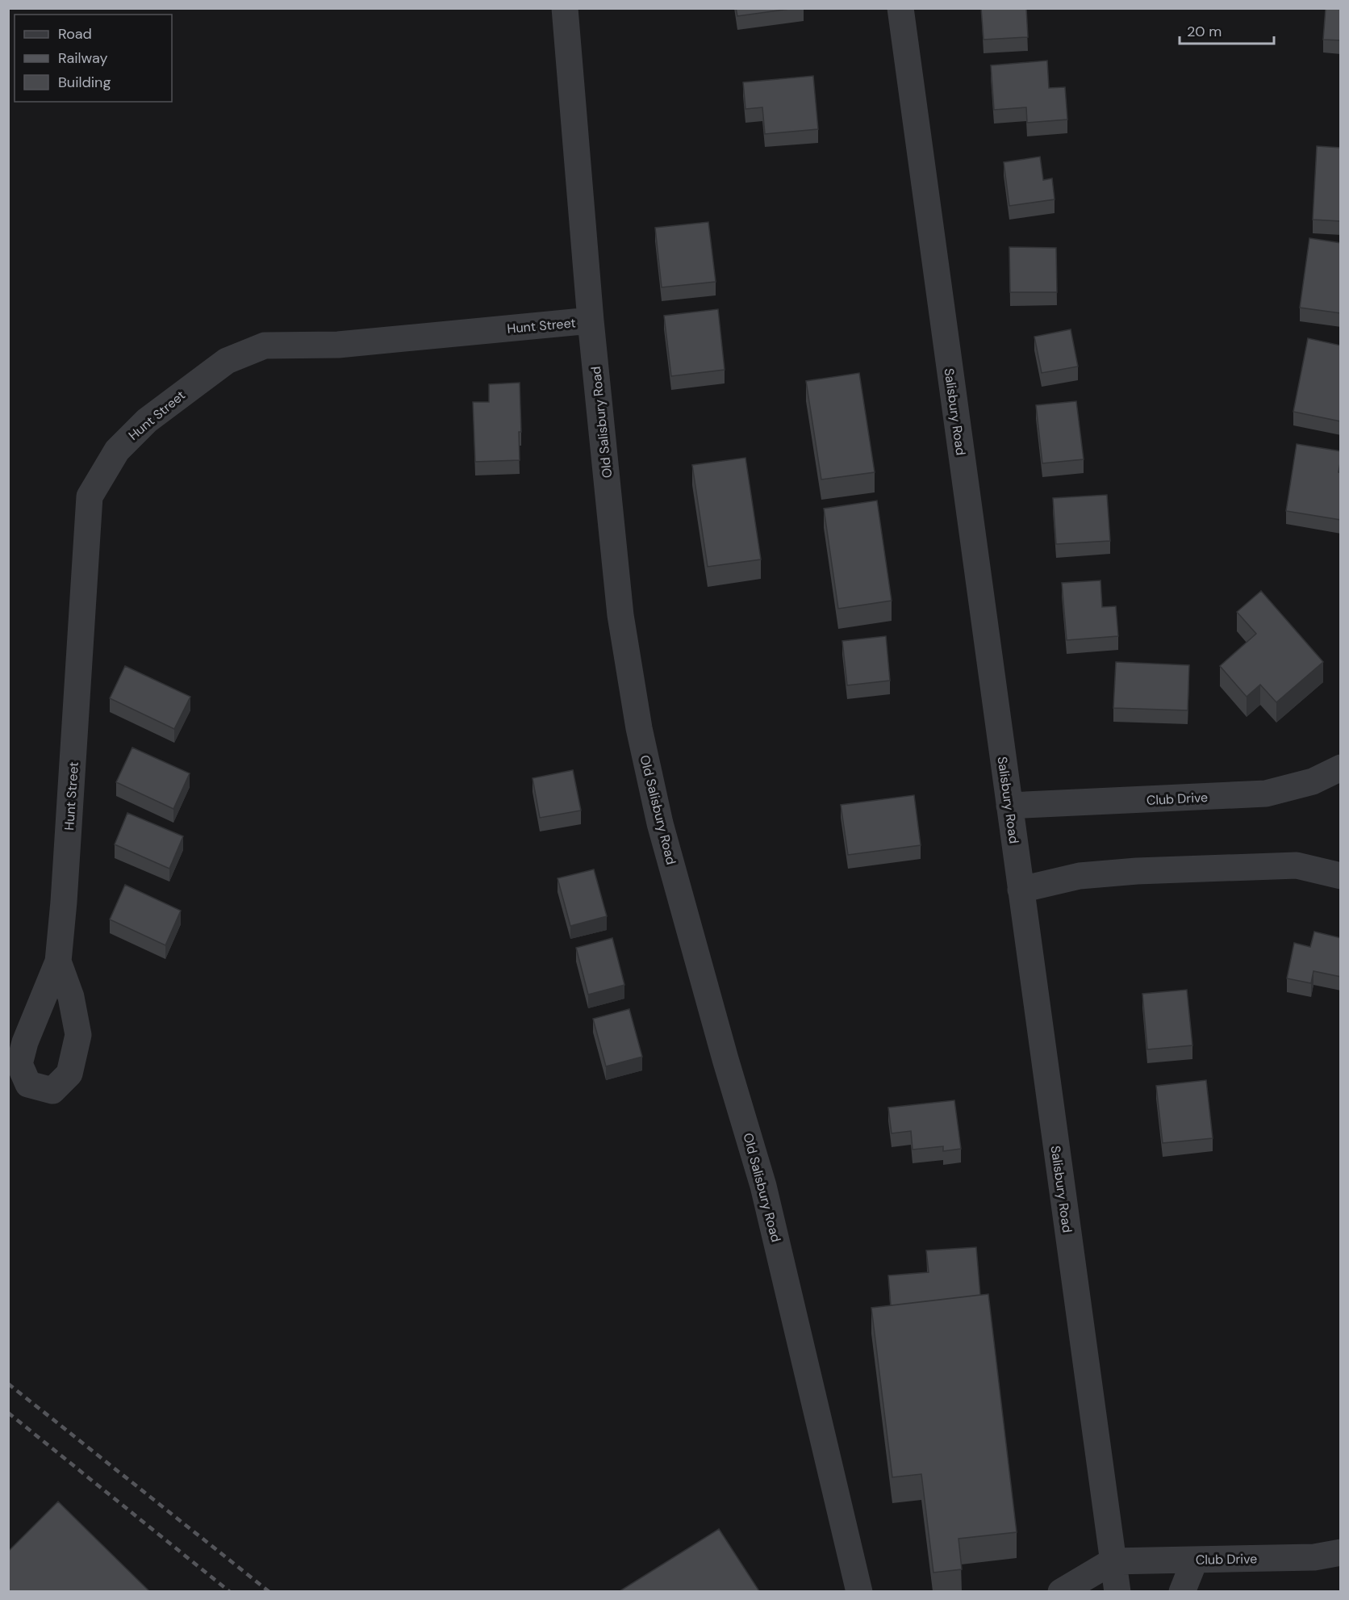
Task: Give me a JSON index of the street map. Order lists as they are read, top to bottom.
{
  "streets": {
    "street": [
      "Hunt Street",
      "Salisbury Road",
      "Old Salisbury Road",
      "Club Drive"
    ]
  },
  "crossings": [
    ["Hunt Street", "Old Salisbury Road"],
    ["Salisbury Road", "Club Drive"]
  ],
  "legend": ["Road", "Railway", "Building"],
  "scale_bar": "20 m"
}
